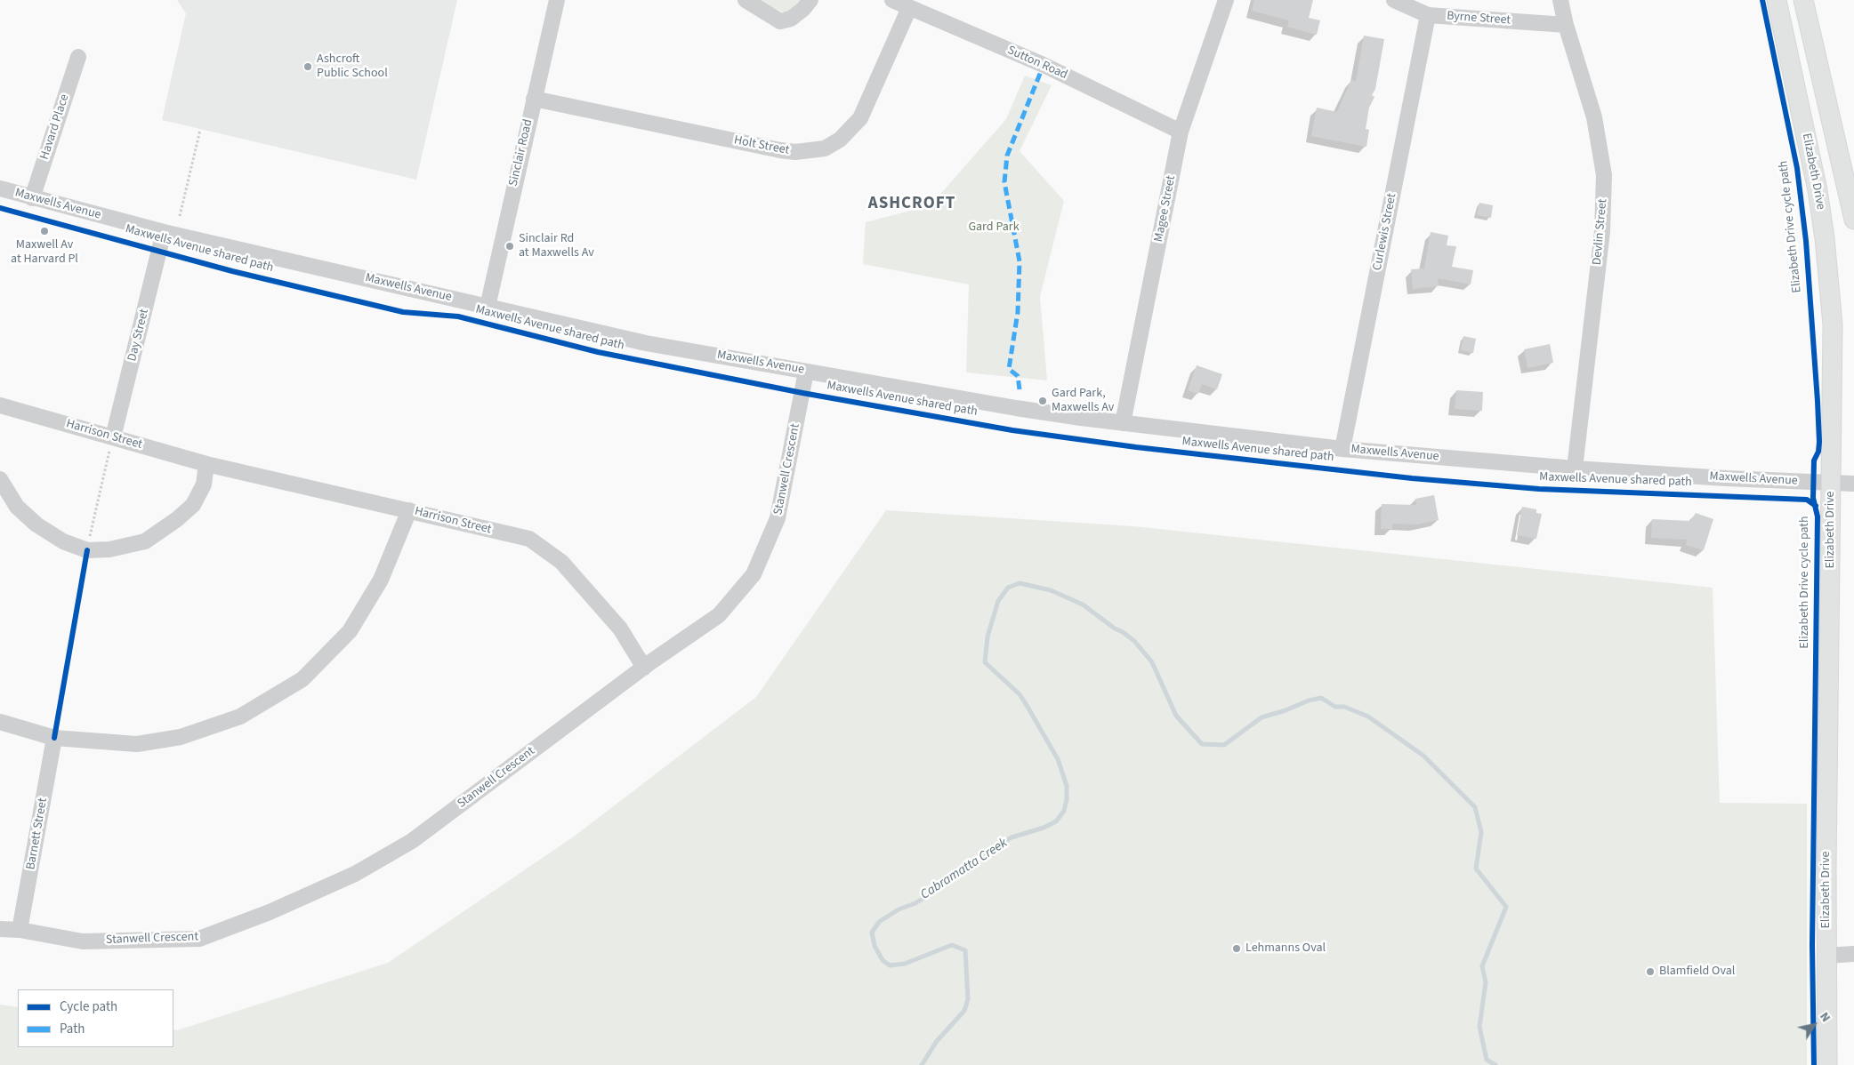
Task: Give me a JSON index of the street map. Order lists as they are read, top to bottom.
{
  "streets": {
    "main road": ["Elizabeth Drive"],
    "street": [
      "Byrne Street",
      "Sutton Road",
      "Havard Place",
      "Holt Street",
      "Sinclair Road",
      "Maxwells Avenue",
      "Magee Street",
      "Curlewis Street",
      "Devlin Street",
      "Day Street",
      "Harrison Street",
      "Stanwell Crescent",
      "Barnett Street"
    ],
    "cycle path": ["Elizabeth Drive cycle path", "Maxwells Avenue shared path"]
  },
  "crossings": [
    ["Byrne Street", "Curlewis Street"],
    ["Byrne Street", "Devlin Street"],
    ["Sutton Road", "Holt Street"],
    ["Sutton Road", "Magee Street"],
    ["Havard Place", "Maxwells Avenue"],
    ["Holt Street", "Sinclair Road"],
    ["Sinclair Road", "Maxwells Avenue"],
    ["Elizabeth Drive", "Maxwells Avenue"],
    ["Maxwells Avenue", "Magee Street"],
    ["Maxwells Avenue", "Curlewis Street"],
    ["Maxwells Avenue", "Devlin Street"],
    ["Maxwells Avenue", "Day Street"],
    ["Maxwells Avenue", "Stanwell Crescent"],
    ["Day Street", "Harrison Street"],
    ["Harrison Street", "Stanwell Crescent"],
    ["Stanwell Crescent", "Barnett Street"]
  ],
  "districts": ["ASHCROFT"],
  "water": ["Cabramatta Creek"],
  "parks": ["Gard Park"],
  "places": [
    "Ashcroft Public School",
    "Maxwell Av at Harvard Pl",
    "Sinclair Rd at Maxwells Av",
    "Gard Park, Maxwells Av",
    "Lehmanns Oval",
    "Blamfield Oval"
  ],
  "legend": ["Cycle path", "Path"],
  "north": "top right"
}
